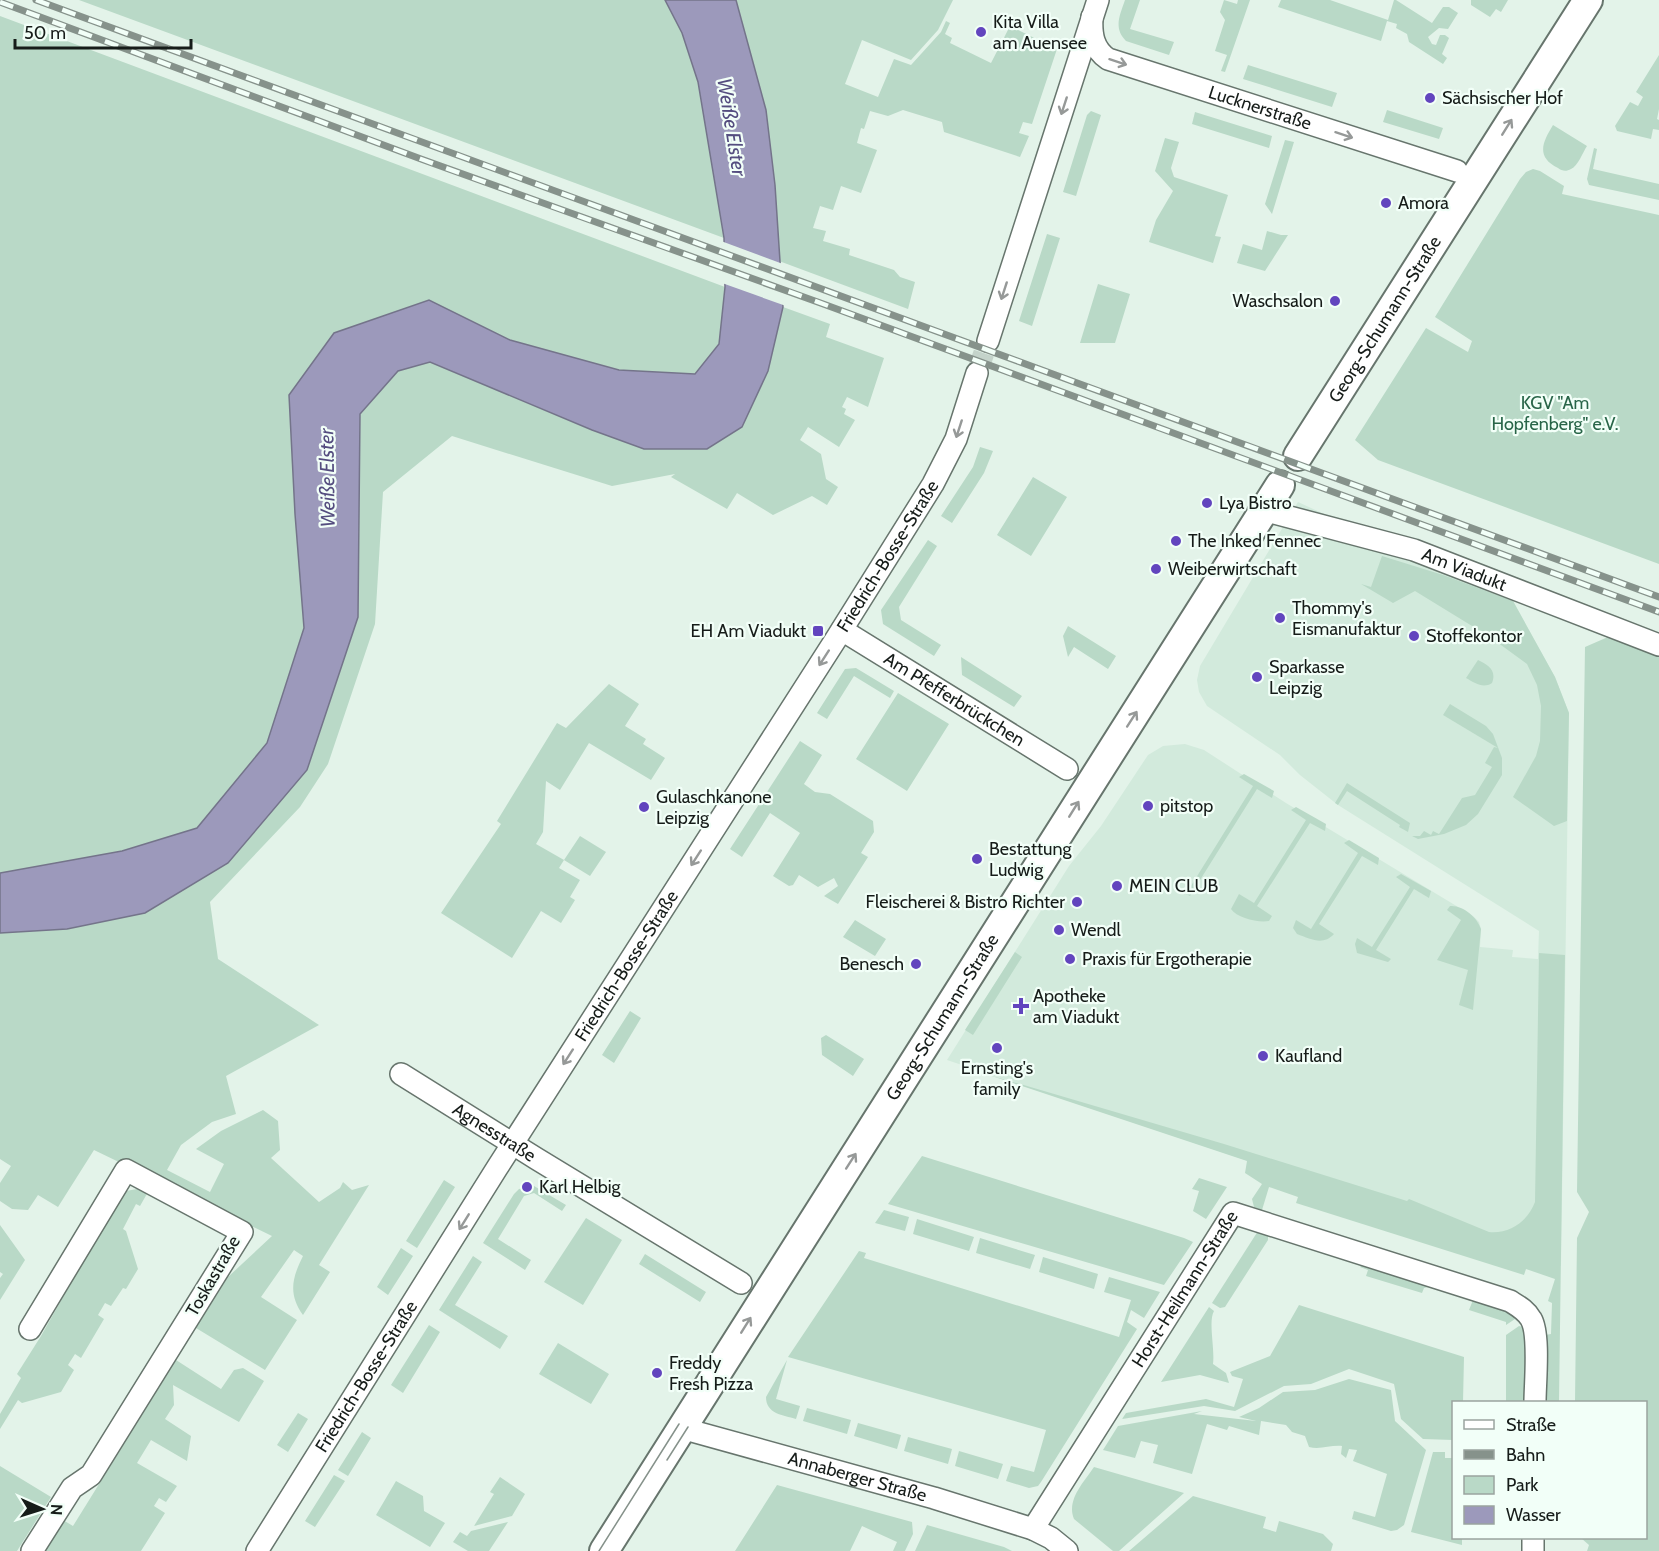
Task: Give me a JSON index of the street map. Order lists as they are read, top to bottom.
{
  "streets": {
    "main road": ["Georg-Schumann-Straße"],
    "street": [
      "Lucknerstraße",
      "Friedrich-Bosse-Straße",
      "Am Viadukt",
      "Am Pfefferbrückchen",
      "Agnesstraße",
      "Toskastraße",
      "Horst-Heilmann-Straße",
      "Annaberger Straße"
    ]
  },
  "crossings": [
    ["Georg-Schumann-Straße", "Am Viadukt"],
    ["Georg-Schumann-Straße", "Annaberger Straße"],
    ["Friedrich-Bosse-Straße", "Am Pfefferbrückchen"],
    ["Friedrich-Bosse-Straße", "Agnesstraße"],
    ["Horst-Heilmann-Straße", "Annaberger Straße"]
  ],
  "one_way": ["Lucknerstraße", "Georg-Schumann-Straße", "Friedrich-Bosse-Straße"],
  "water": ["Weiße Elster"],
  "parks": ["KGV \"Am Hopfenberg\" e.V."],
  "places": {
    "other": [
      "Kita Villa am Auensee",
      "Sächsischer Hof",
      "Amora",
      "Waschsalon",
      "Lya Bistro",
      "The Inked Fennec",
      "Weiberwirtschaft",
      "Thommy's Eismanufaktur",
      "Stoffekontor",
      "Sparkasse Leipzig",
      "pitstop",
      "Gulaschkanone Leipzig",
      "Bestattung Ludwig",
      "MEIN CLUB",
      "Fleischerei & Bistro Richter",
      "Wendl",
      "Praxis für Ergotherapie",
      "Benesch",
      "Ernsting's family",
      "Kaufland",
      "Karl Helbig",
      "Freddy Fresh Pizza"
    ],
    "transit": ["EH Am Viadukt"],
    "health": ["Apotheke am Viadukt"]
  },
  "legend": [
    "Straße",
    "Bahn",
    "Park",
    "Wasser"
  ],
  "scale_bar": "50 m",
  "north": "right"
}
